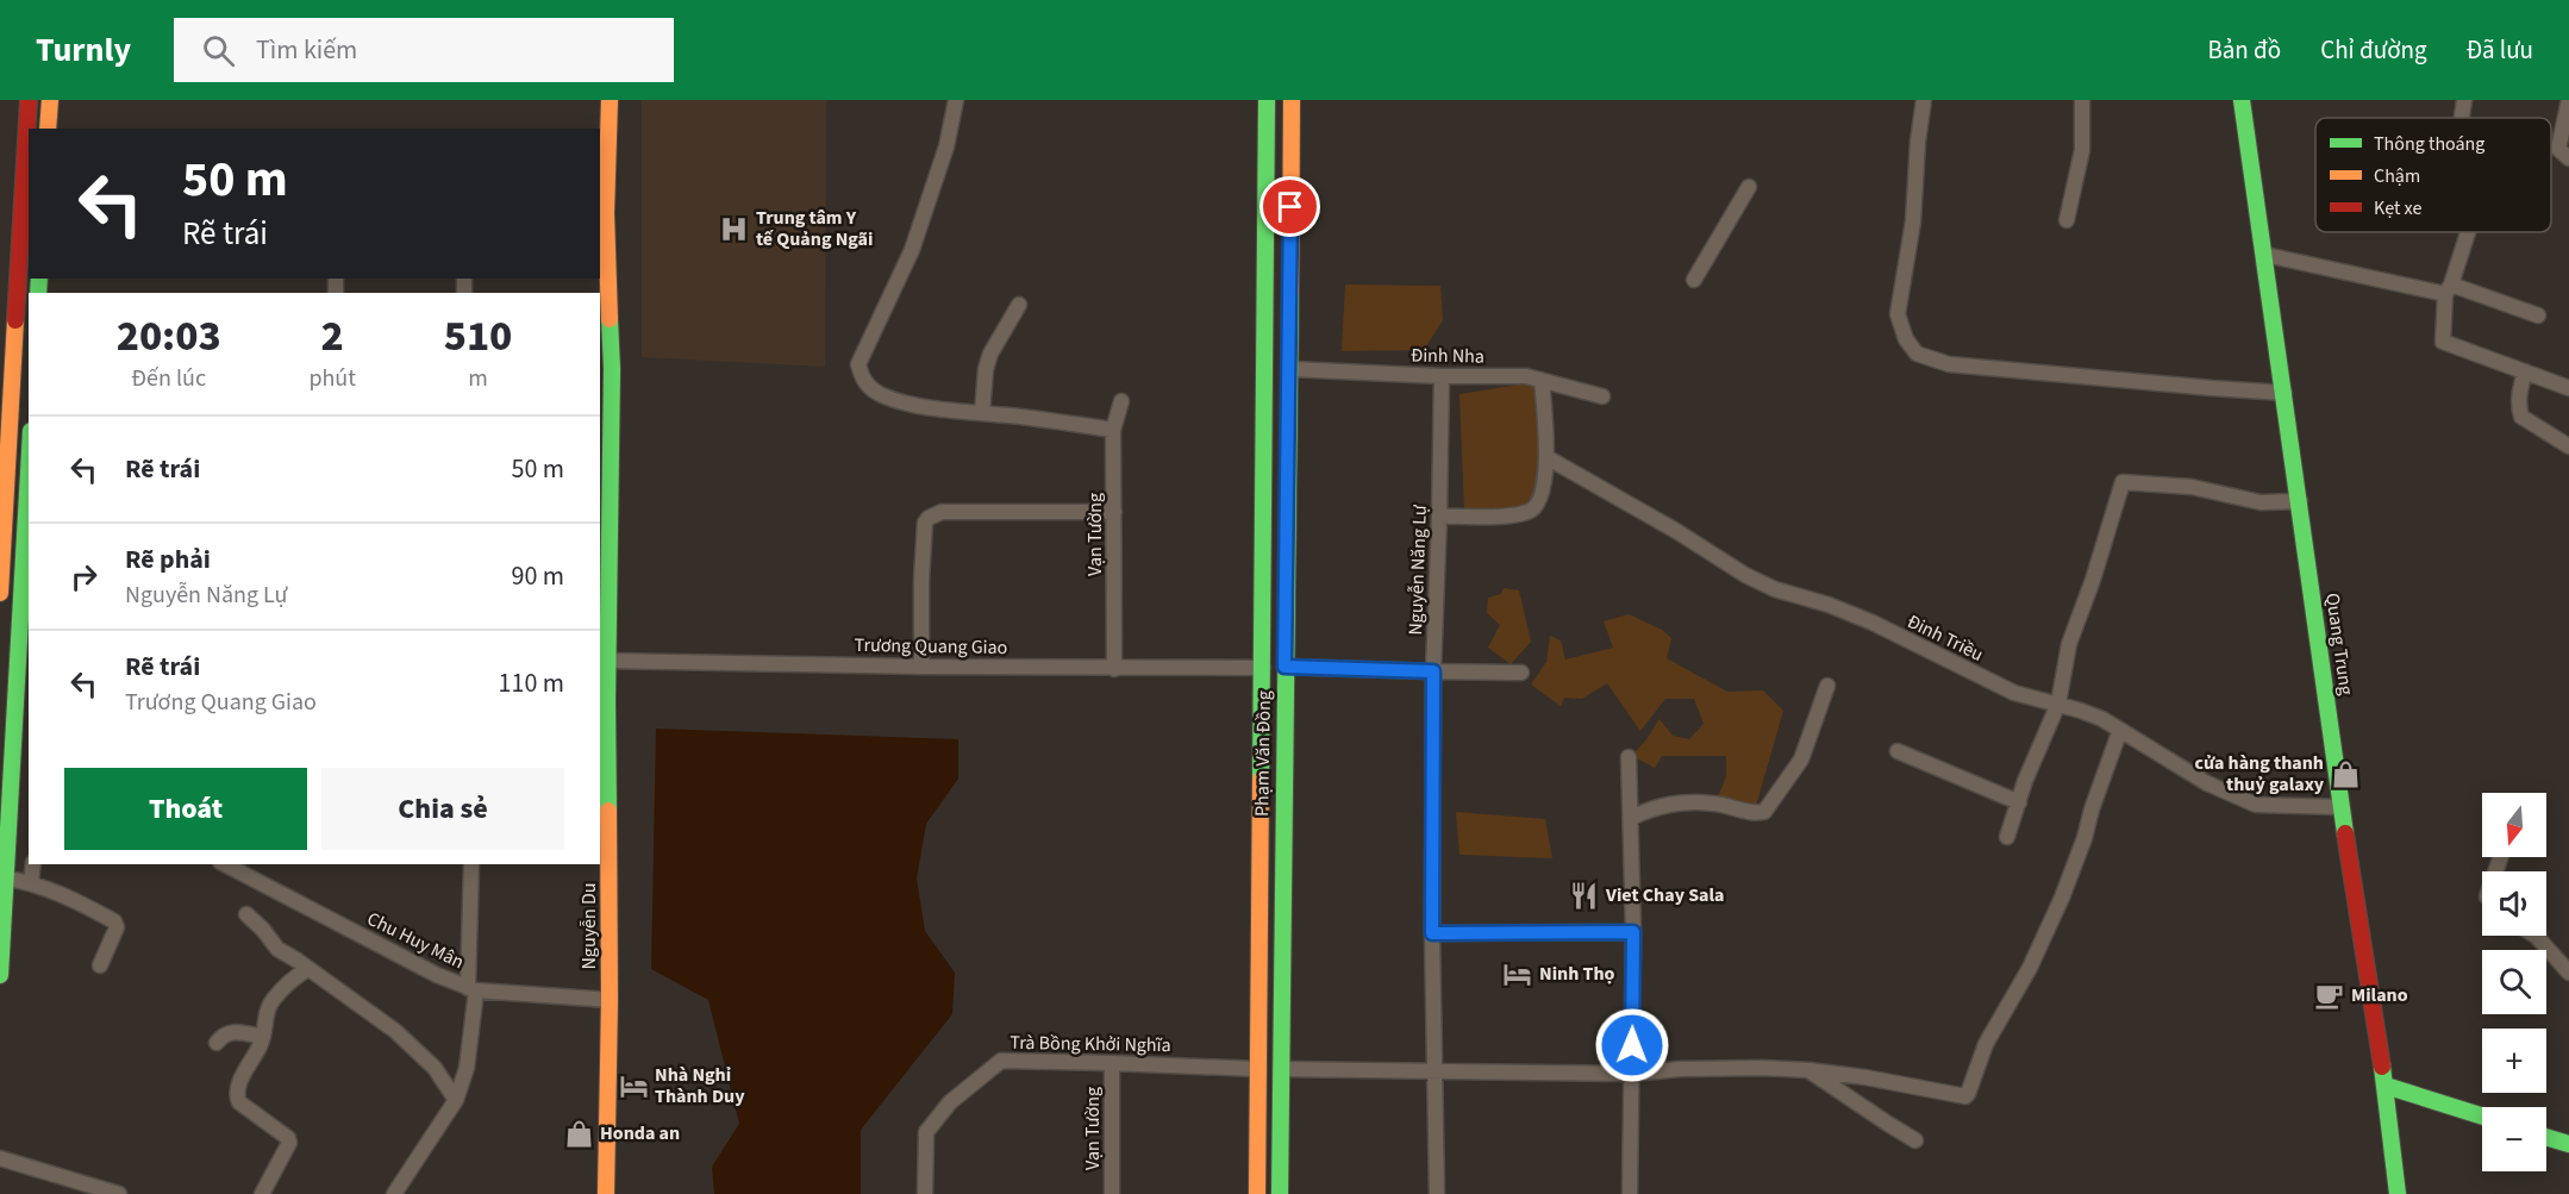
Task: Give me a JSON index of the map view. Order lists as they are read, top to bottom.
{
  "streets": {
    "main road": ["Quang Trung", "Phạm Văn Đồng", "Nguyễn Du"],
    "street": [
      "Đinh Nha",
      "Vạn Tường",
      "Nguyễn Năng Lự",
      "Đinh Triều",
      "Trương Quang Giao",
      "Chu Huy Mân",
      "Trà Bồng Khởi Nghĩa"
    ]
  },
  "crossings": [
    ["Đinh Nha", "Nguyễn Năng Lự"],
    ["Đinh Nha", "Phạm Văn Đồng"],
    ["Vạn Tường", "Trương Quang Giao"],
    ["Vạn Tường", "Trà Bồng Khởi Nghĩa"],
    ["Đinh Triều", "Quang Trung"],
    ["Trương Quang Giao", "Phạm Văn Đồng"],
    ["Trương Quang Giao", "Nguyễn Du"],
    ["Phạm Văn Đồng", "Trà Bồng Khởi Nghĩa"],
    ["Nguyễn Du", "Chu Huy Mân"]
  ],
  "places": {
    "hospital": ["Trung tâm Y tế Quảng Ngãi"],
    "shop": ["cửa hàng thanh thuỷ galaxy", "Honda an"],
    "restaurant": ["Viet Chay Sala"],
    "hotel": ["Ninh Thọ", "Nhà Nghỉ Thành Duy"],
    "cafe": ["Milano"]
  },
  "legend": ["Thông thoáng", "Chậm", "Kẹt xe"],
  "north": "bottom",
  "page": {
    "header": "Turnly",
    "search": "Tìm kiếm",
    "nav": ["Bản đồ", "Chỉ đường", "Đã lưu"],
    "turn": ["50 m", "Rẽ trái"],
    "eta": [
      "20:03",
      "Đến lúc",
      "2",
      "phút",
      "510",
      "m"
    ],
    "list": [
      {
        "name": "Rẽ trái",
        "value": "50 m"
      },
      {
        "name": "Rẽ phải",
        "note": "Nguyễn Năng Lự",
        "value": "90 m"
      },
      {
        "name": "Rẽ trái",
        "note": "Trương Quang Giao",
        "value": "110 m"
      }
    ],
    "buttons": ["Thoát", "Chia sẻ"],
    "map_buttons": ["+", "−"]
  }
}
